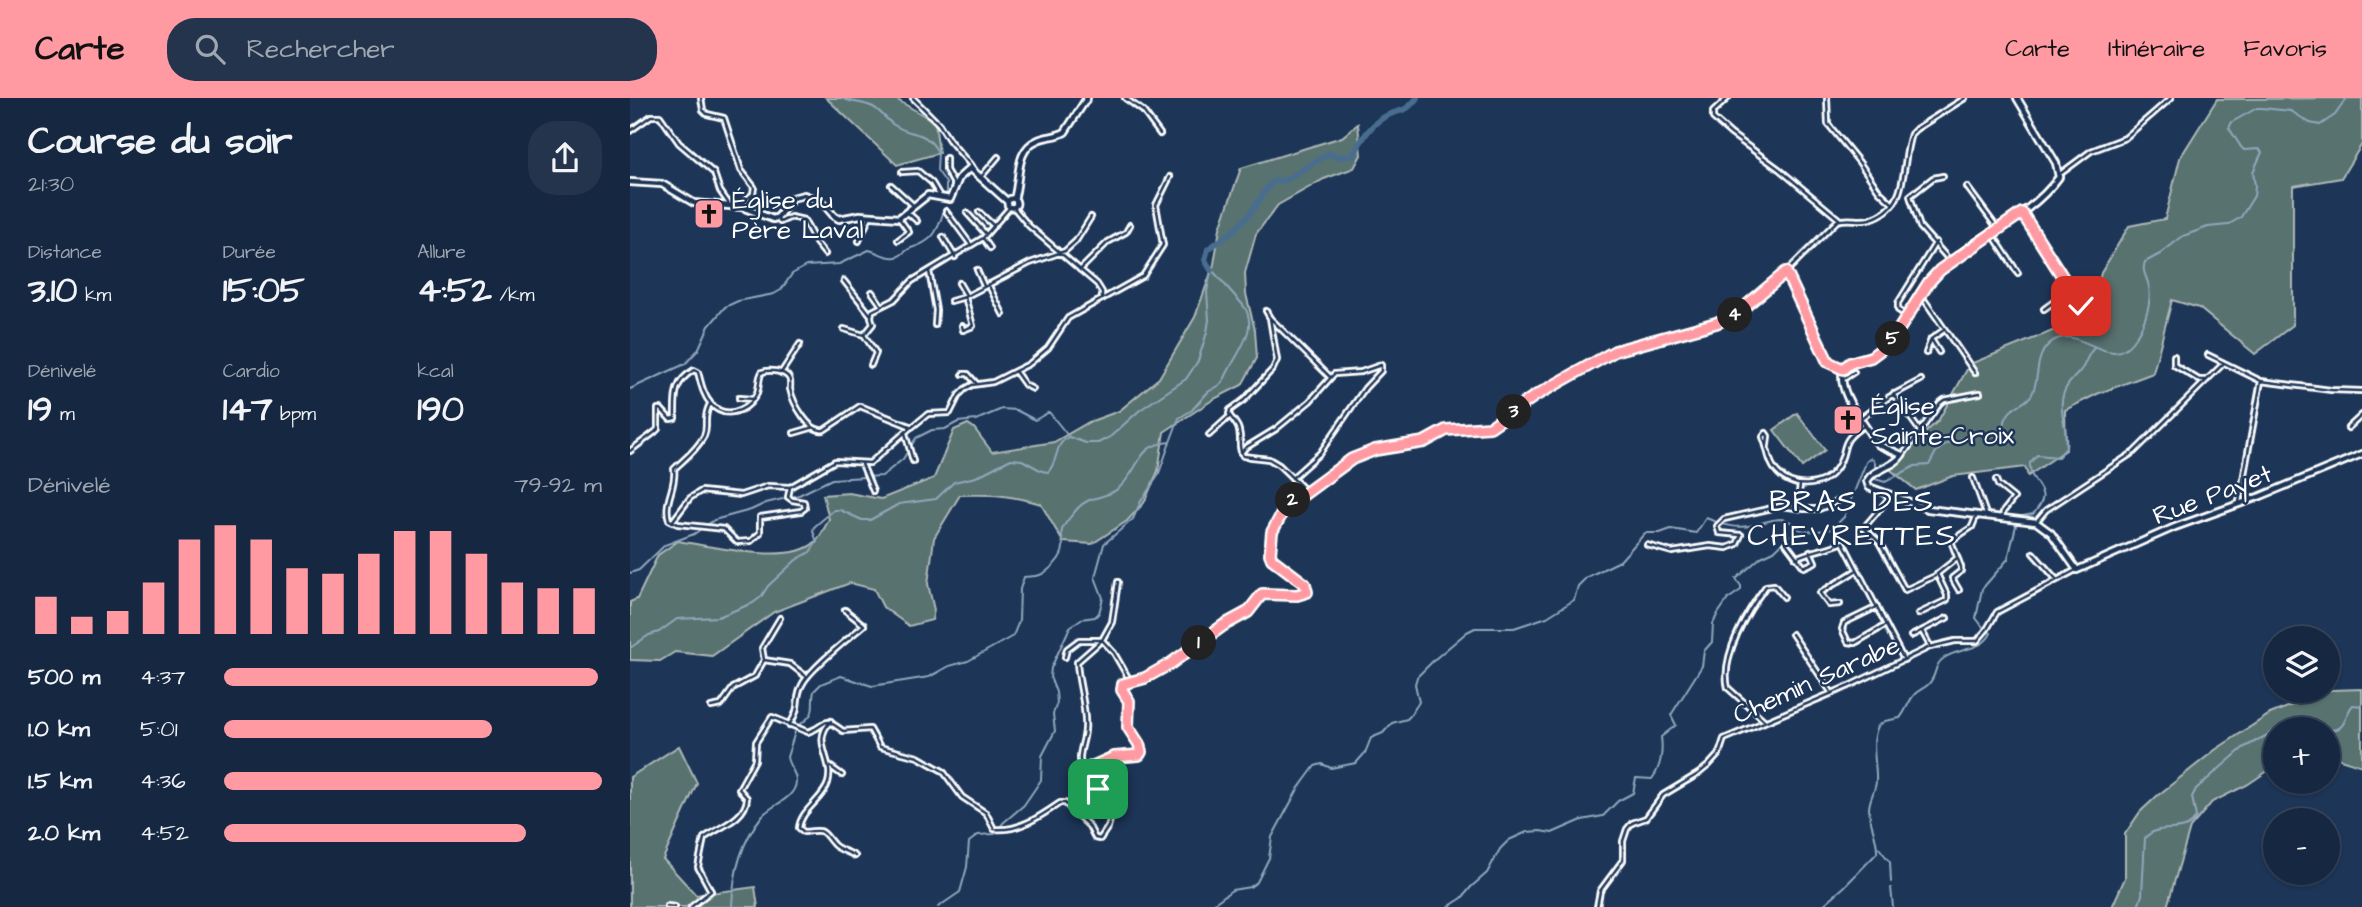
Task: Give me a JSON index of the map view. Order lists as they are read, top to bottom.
{
  "streets": {
    "main road": ["Rue Payet"],
    "street": ["Chemin Sarabe"]
  },
  "crossings": [
    ["Rue Payet", "Chemin Sarabe"]
  ],
  "districts": ["BRAS DES CHEVRETTES"],
  "places": {
    "church": ["Église du Père Laval", "Église Sainte-Croix"]
  },
  "page": {
    "header": "Carte",
    "search": "Rechercher",
    "nav": ["Carte", "Itinéraire", "Favoris"],
    "heading": ["Course du soir", "21:30"],
    "stats": [
      ["Distance", "3.10 km"],
      ["Durée", "15:05"],
      ["Allure", "4:52 /km"],
      ["Dénivelé", "19 m"],
      ["Cardio", "147 bpm"],
      ["kcal", "190"]
    ],
    "pins": [
      "4",
      "5",
      "3",
      "2",
      "1"
    ],
    "chart": ["Dénivelé", "79–92 m"],
    "map_buttons": ["+", "−"],
    "list": [
      {
        "name": "500 m",
        "note": "4:37"
      },
      {
        "name": "1.0 km",
        "note": "5:01"
      },
      {
        "name": "1.5 km",
        "note": "4:36"
      },
      {
        "name": "2.0 km",
        "note": "4:52"
      }
    ]
  }
}
